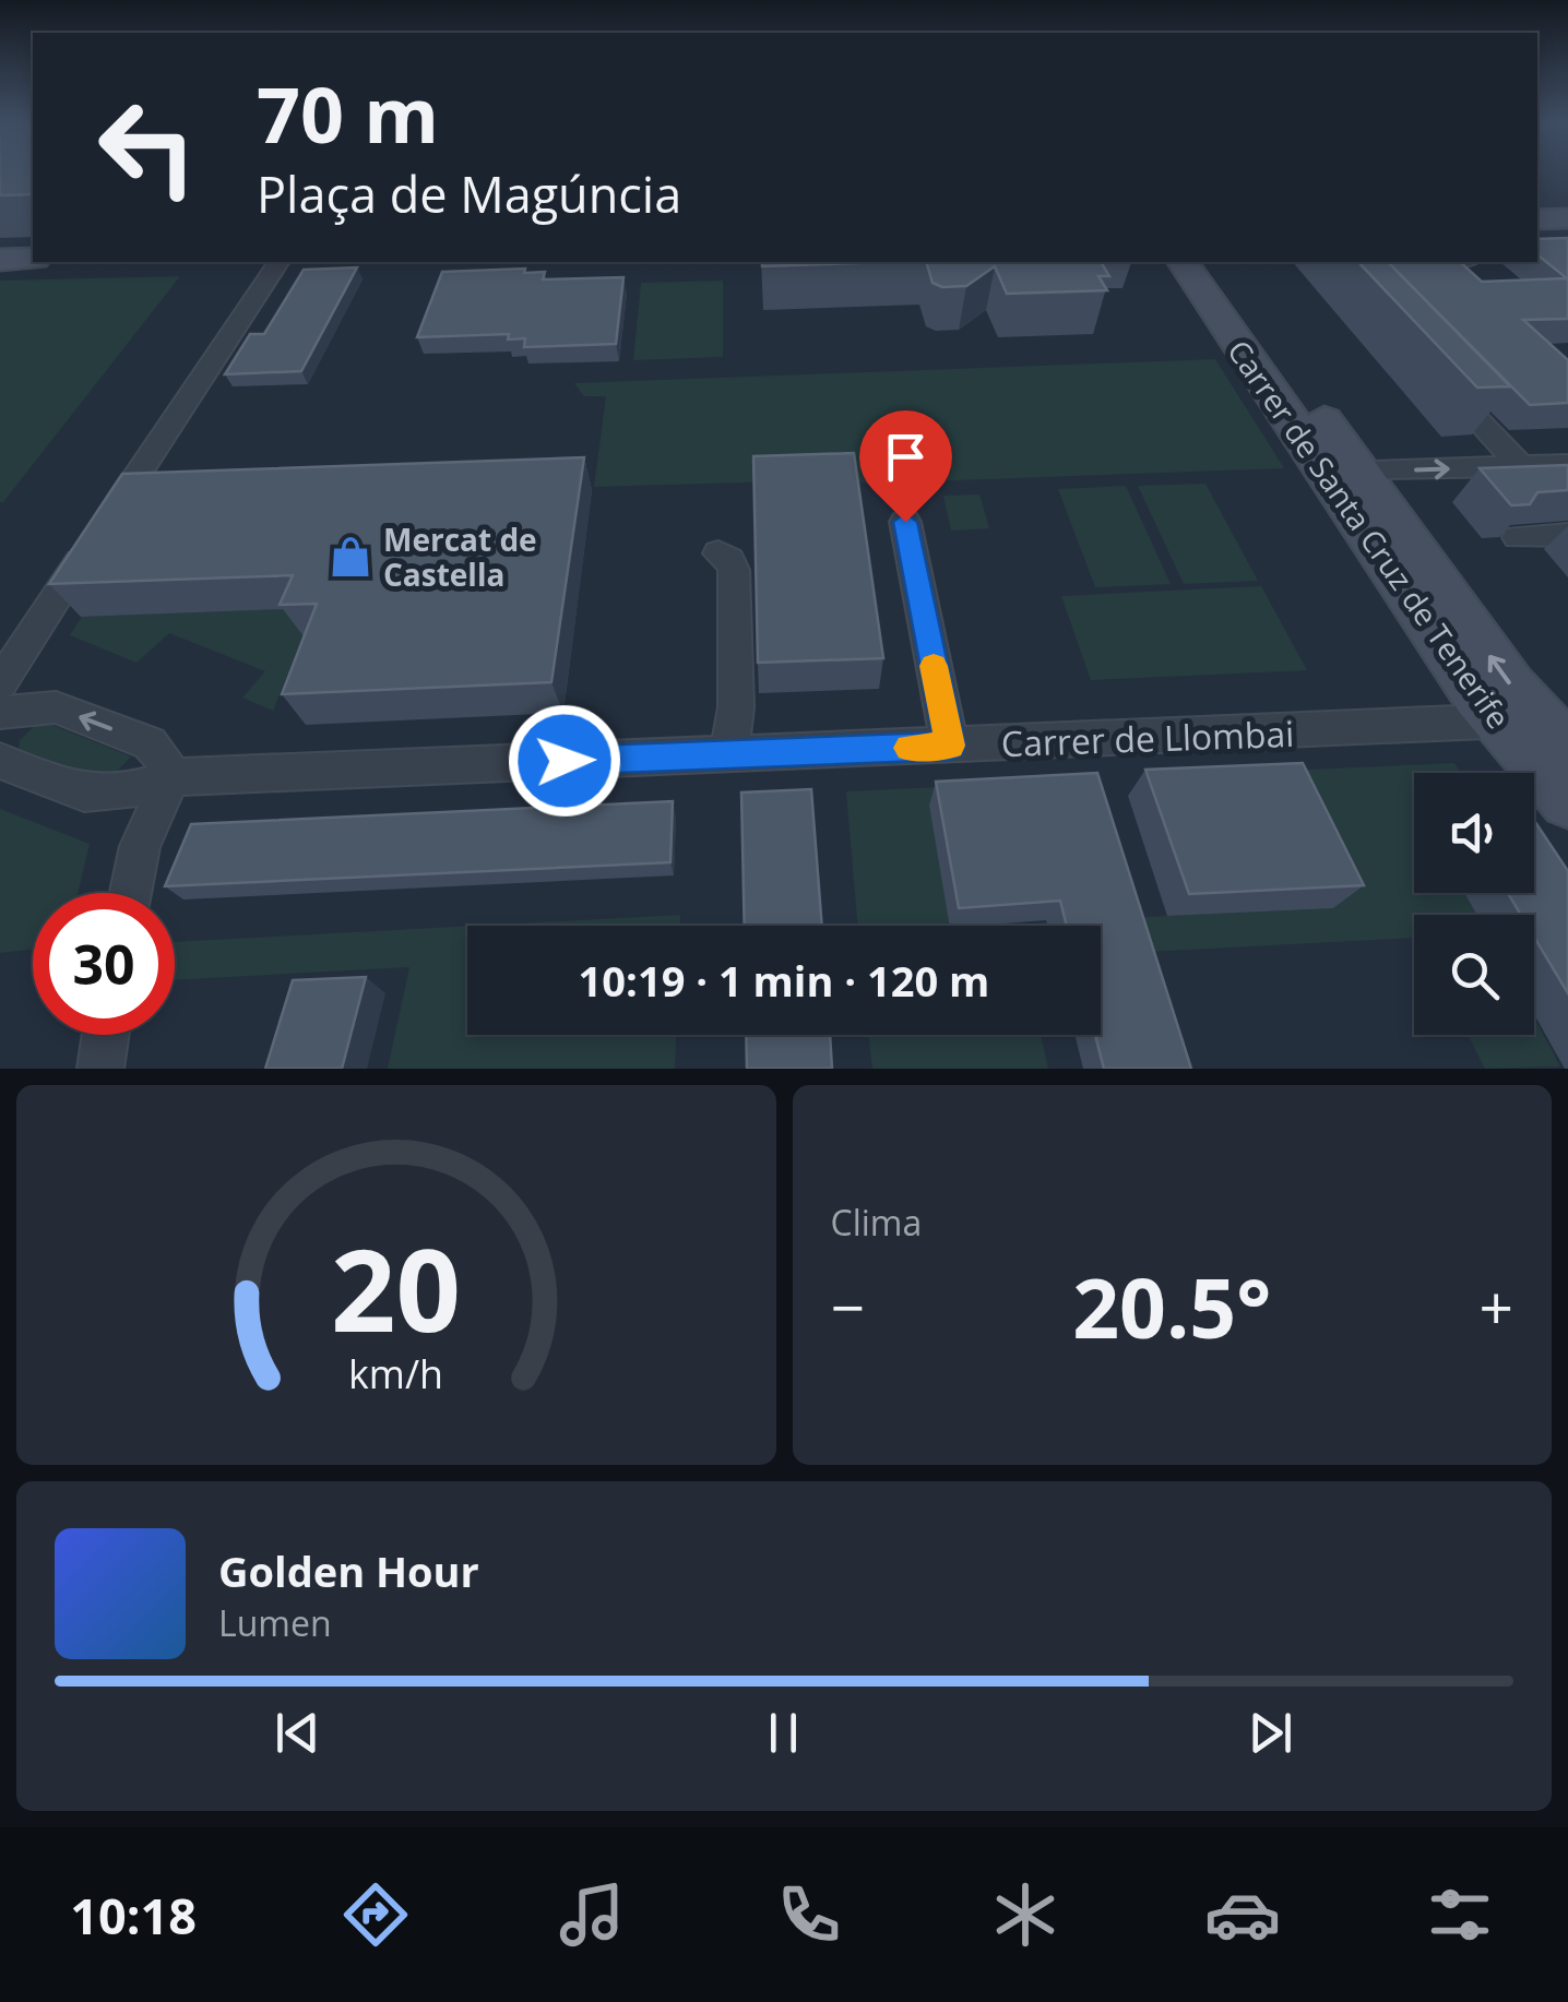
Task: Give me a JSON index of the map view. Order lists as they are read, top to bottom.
{
  "streets": {
    "street": ["Carrer de Santa Cruz de Tenerife", "Carrer de Llombai"]
  },
  "crossings": [
    ["Carrer de Santa Cruz de Tenerife", "Carrer de Llombai"]
  ],
  "places": {
    "shop": ["Mercat de Castella"]
  },
  "page": {
    "turn": ["70 m", "Plaça de Magúncia"],
    "limit": "30",
    "trip": "10:19 · 1 min · 120 m",
    "tile": "Clima",
    "heat": ["−", "20.5°", "+"],
    "song": ["Golden Hour", "Lumen"],
    "tabs": "10:18",
    "gauge": ["20", "km/h"]
  }
}
